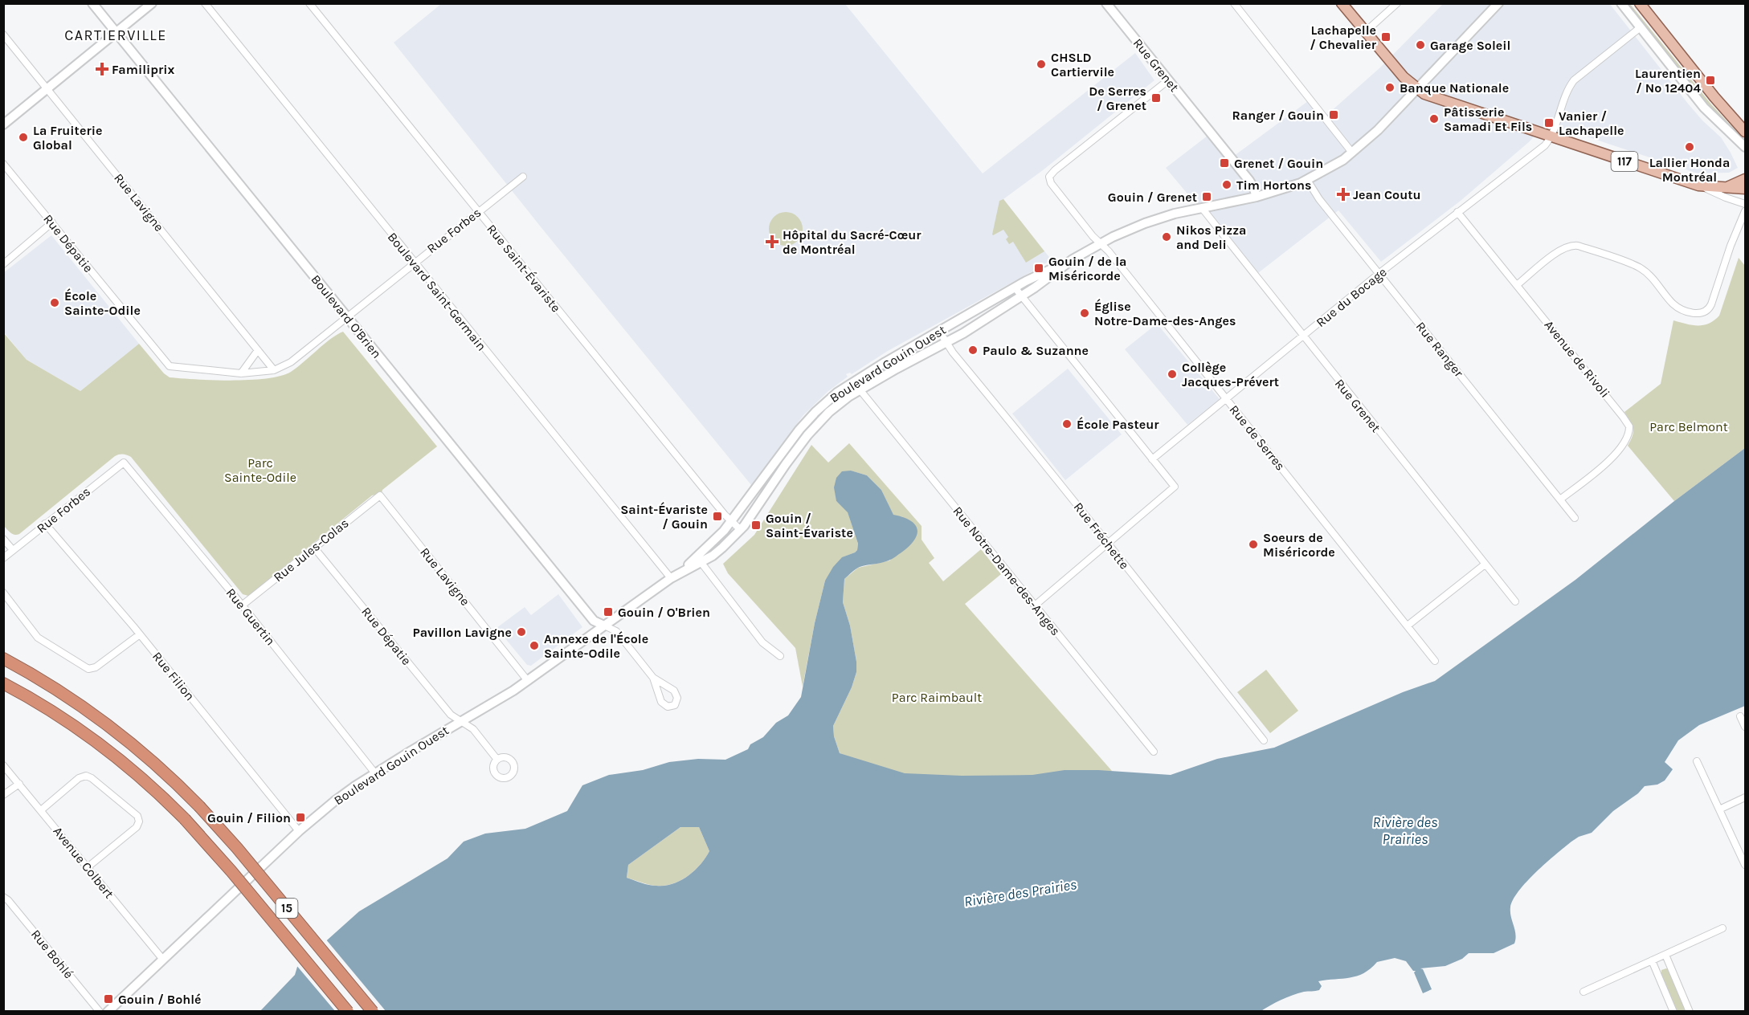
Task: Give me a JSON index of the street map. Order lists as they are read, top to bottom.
{
  "streets": {
    "highway": ["15"],
    "main road": ["117"],
    "street": [
      "Rue Grenet",
      "Rue Lavigne",
      "Rue Forbes",
      "Rue Dépatie",
      "Rue Saint-Évariste",
      "Boulevard Saint-Germain",
      "Rue du Bocage",
      "Boulevard O'Brien",
      "Rue Ranger",
      "Avenue de Rivoli",
      "Boulevard Gouin Ouest",
      "Rue de Serres",
      "Rue Fréchette",
      "Rue Jules-Colas",
      "Rue Notre-Dame-des-Anges",
      "Rue Guertin",
      "Rue Filion",
      "Avenue Colbert",
      "Rue Bohlé"
    ]
  },
  "crossings": [
    ["Rue Grenet", "Rue du Bocage"],
    ["Rue Grenet", "Boulevard Gouin Ouest"],
    ["Rue Grenet", "Rue de Serres"],
    ["117", "Rue du Bocage"],
    ["117", "Boulevard Gouin Ouest"],
    ["Rue Lavigne", "Rue Forbes"],
    ["Rue Lavigne", "Boulevard Gouin Ouest"],
    ["Rue Lavigne", "Rue Jules-Colas"],
    ["Rue Forbes", "Rue Dépatie"],
    ["Rue Forbes", "Rue Saint-Évariste"],
    ["Rue Forbes", "Boulevard Saint-Germain"],
    ["Rue Forbes", "Boulevard O'Brien"],
    ["Rue Forbes", "Rue Guertin"],
    ["Rue Forbes", "Rue Filion"],
    ["Rue Dépatie", "Boulevard Gouin Ouest"],
    ["Rue Dépatie", "Rue Jules-Colas"],
    ["Rue Saint-Évariste", "Boulevard Gouin Ouest"],
    ["Boulevard Saint-Germain", "Boulevard Gouin Ouest"],
    ["Rue du Bocage", "Rue Ranger"],
    ["Rue du Bocage", "Avenue de Rivoli"],
    ["Rue du Bocage", "Rue de Serres"],
    ["Boulevard O'Brien", "Boulevard Gouin Ouest"],
    ["Rue Ranger", "Avenue de Rivoli"],
    ["Rue Ranger", "Boulevard Gouin Ouest"],
    ["Boulevard Gouin Ouest", "Rue de Serres"],
    ["Boulevard Gouin Ouest", "Rue Fréchette"],
    ["Boulevard Gouin Ouest", "Rue Notre-Dame-des-Anges"],
    ["Boulevard Gouin Ouest", "Rue Guertin"],
    ["Boulevard Gouin Ouest", "Rue Filion"],
    ["Boulevard Gouin Ouest", "Avenue Colbert"],
    ["Rue Jules-Colas", "Rue Guertin"]
  ],
  "districts": ["CARTIERVILLE"],
  "water": ["Rivière des Prairies"],
  "parks": ["Parc Belmont", "Parc Sainte-Odile", "Parc Raimbault"],
  "places": {
    "transit": [
      "Lachapelle / Chevalier",
      "Laurentien / No 12404",
      "De Serres / Grenet",
      "Ranger / Gouin",
      "Vanier / Lachapelle",
      "Grenet / Gouin",
      "Gouin / Grenet",
      "Gouin / de la Miséricorde",
      "Saint-Évariste / Gouin",
      "Gouin / Saint-Évariste",
      "Gouin / O'Brien",
      "Gouin / Filion",
      "Gouin / Bohlé"
    ],
    "other": [
      "Garage Soleil",
      "CHSLD Cartiervile",
      "Banque Nationale",
      "Pâtisserie Samadi Et Fils",
      "La Fruiterie Global",
      "Lallier Honda Montréal",
      "Tim Hortons",
      "Nikos Pizza and Deli",
      "École Sainte-Odile",
      "Église Notre-Dame-des-Anges",
      "Paulo & Suzanne",
      "Collège Jacques-Prévert",
      "École Pasteur",
      "Soeurs de Miséricorde",
      "Pavillon Lavigne",
      "Annexe de l'École Sainte-Odile"
    ],
    "health": ["Familiprix", "Jean Coutu", "Hôpital du Sacré-Cœur de Montréal"]
  }
}
